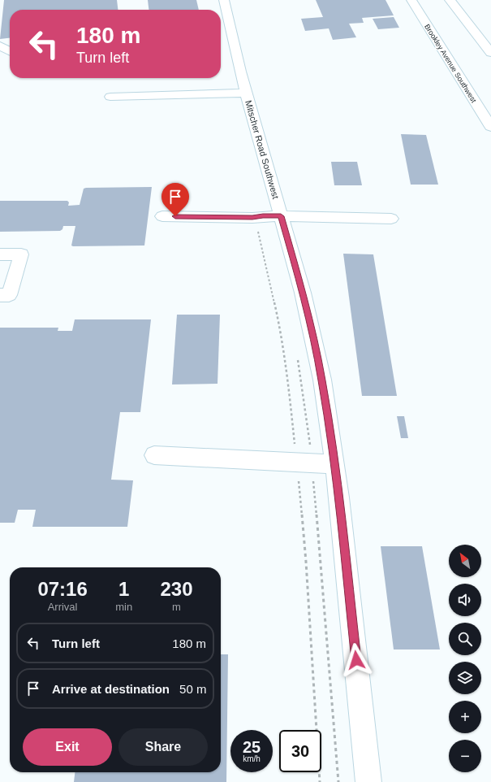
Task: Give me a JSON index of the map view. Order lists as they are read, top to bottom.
{
  "streets": {
    "street": ["Brookley Avenue Southwest", "Mitscher Road Southwest"]
  },
  "north": "top left",
  "page": {
    "turn": ["180 m", "Turn left"],
    "map_buttons": ["+", "−"],
    "eta": [
      "07:16",
      "Arrival",
      "1",
      "min",
      "230",
      "m"
    ],
    "list": [
      {
        "name": "Turn left",
        "value": "180 m"
      },
      {
        "name": "Arrive at destination",
        "value": "50 m"
      }
    ],
    "buttons": ["Exit", "Share"],
    "speed": "25 km/h",
    "limit": "30"
  }
}
